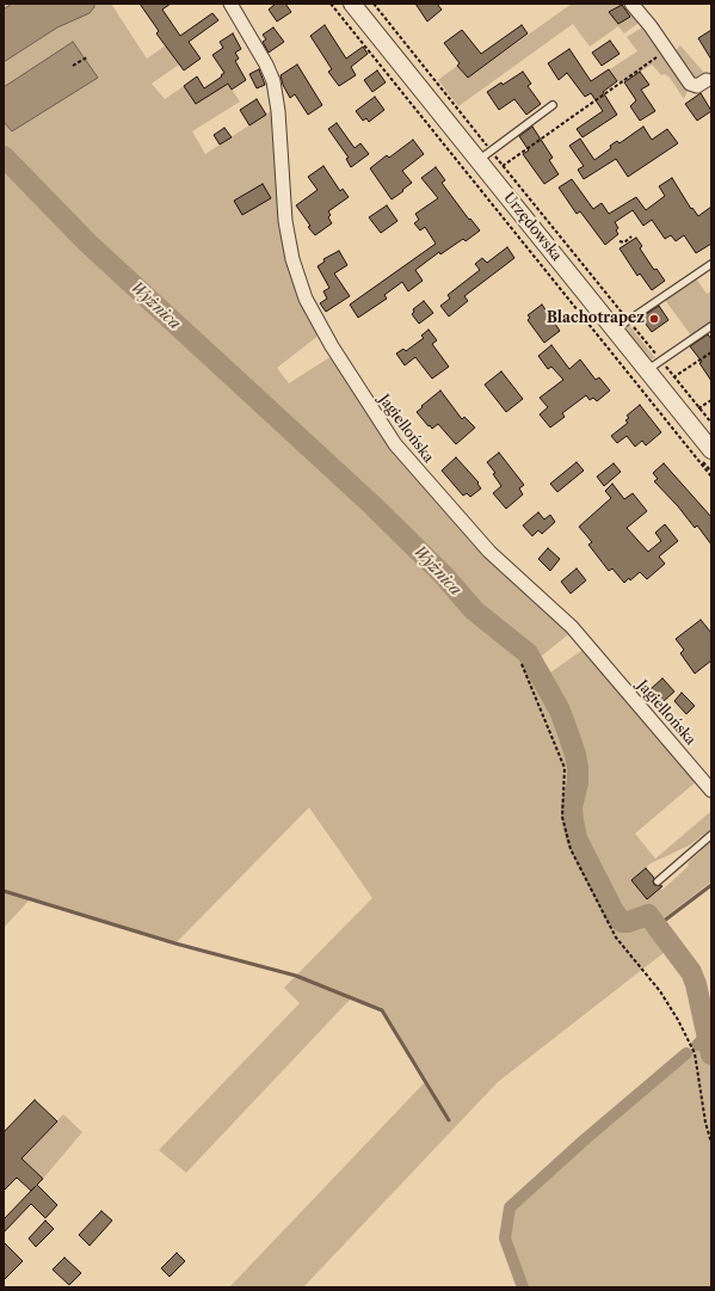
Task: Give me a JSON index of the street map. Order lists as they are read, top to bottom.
{
  "streets": {
    "street": ["Urzędowska", "Jagiellońska"]
  },
  "water": ["Wyżnica"],
  "places": ["Blachotrapez"]
}
